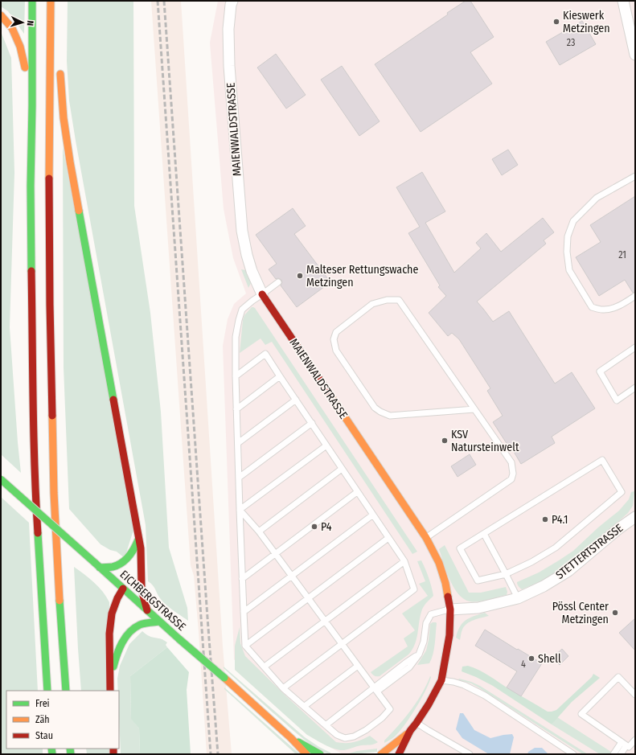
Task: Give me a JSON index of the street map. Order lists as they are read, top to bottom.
{
  "streets": {
    "main road": ["MAIENWALDSTRASSE", "EICHBERGSTRASSE"],
    "street": ["STETTERTSTRASSE"]
  },
  "crossings": [
    ["MAIENWALDSTRASSE", "STETTERTSTRASSE"]
  ],
  "places": [
    "Kieswerk Metzingen",
    "Malteser Rettungswache Metzingen",
    "KSV Natursteinwelt",
    "P4.1",
    "P4",
    "Pössl Center Metzingen",
    "Shell"
  ],
  "house_numbers": ["23", "21", "4"],
  "legend": ["Frei", "Zäh", "Stau"],
  "north": "right"
}
